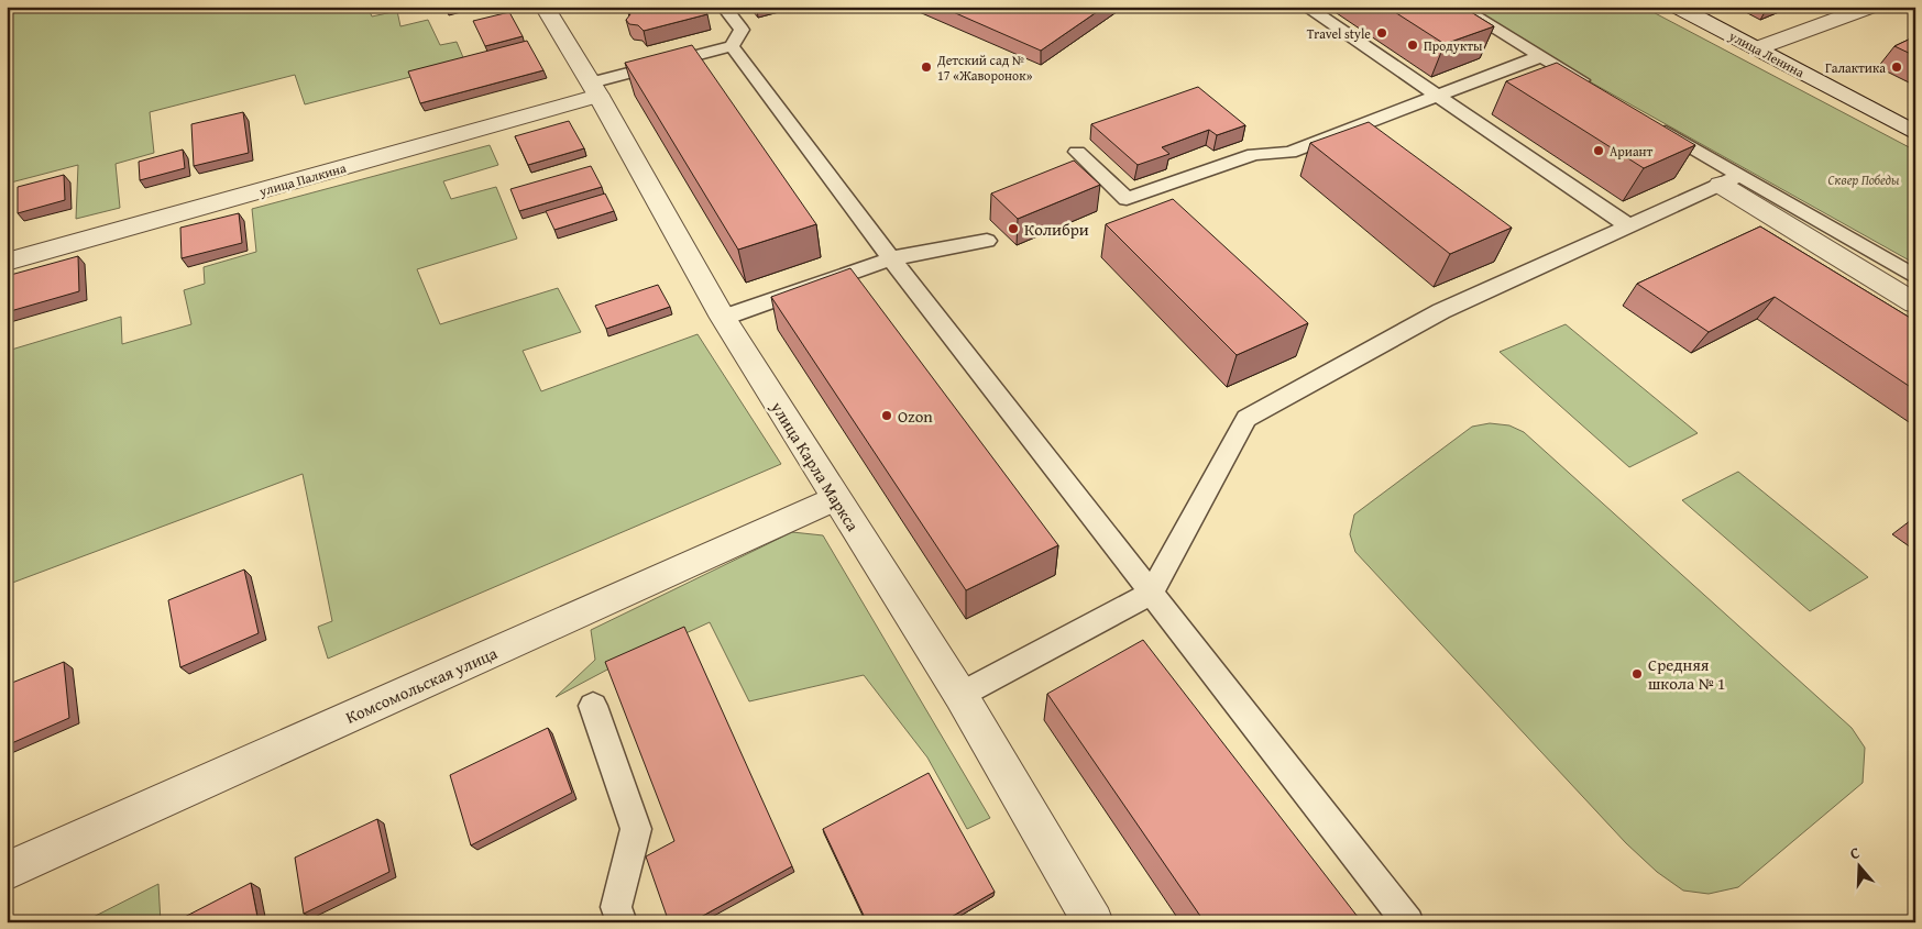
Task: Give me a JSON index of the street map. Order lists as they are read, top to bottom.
{
  "streets": {
    "street": [
      "улица Ленина",
      "улица Палкина",
      "улица Карла Маркса",
      "Комсомольская улица"
    ]
  },
  "crossings": [
    ["улица Палкина", "улица Карла Маркса"],
    ["улица Карла Маркса", "Комсомольская улица"]
  ],
  "parks": ["Сквер Победы"],
  "places": [
    "Travel style",
    "Продукты",
    "Детский сад № 17 «Жаворонок»",
    "Галактика",
    "Ариант",
    "Колибри",
    "Ozon",
    "Средняя школа № 1"
  ],
  "north": "top"
}
